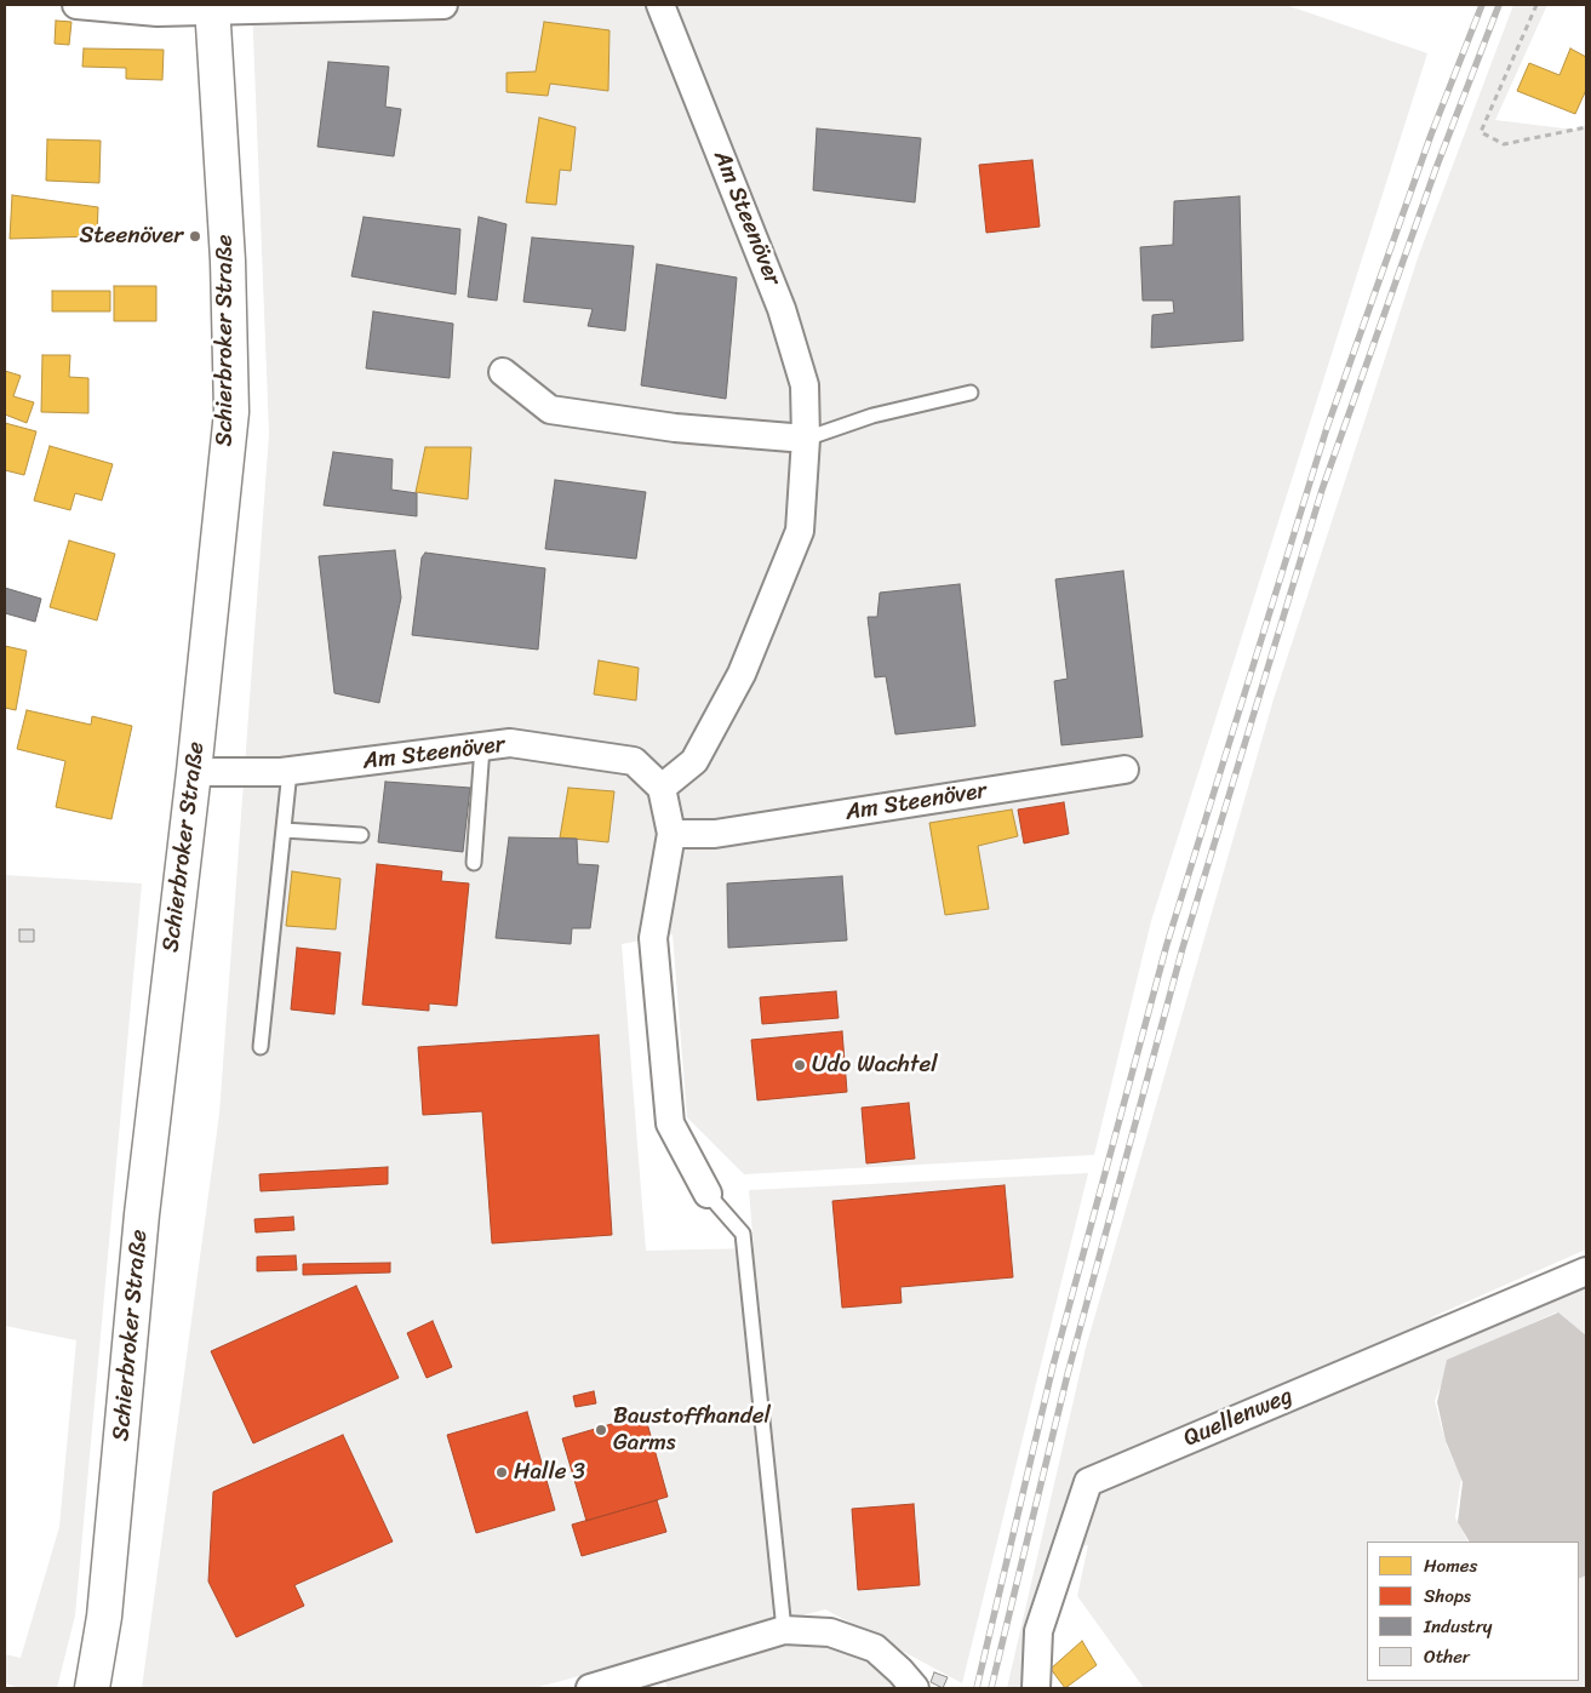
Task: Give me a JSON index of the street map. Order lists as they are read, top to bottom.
{
  "streets": {
    "main road": ["Schierbroker Straße"],
    "street": ["Am Steenöver", "Quellenweg"]
  },
  "crossings": [
    ["Am Steenöver", "Schierbroker Straße"]
  ],
  "places": [
    "Steenöver",
    "Udo Wachtel",
    "Baustoffhandel Garms",
    "Halle 3"
  ],
  "legend": [
    "Homes",
    "Shops",
    "Industry",
    "Other"
  ]
}
